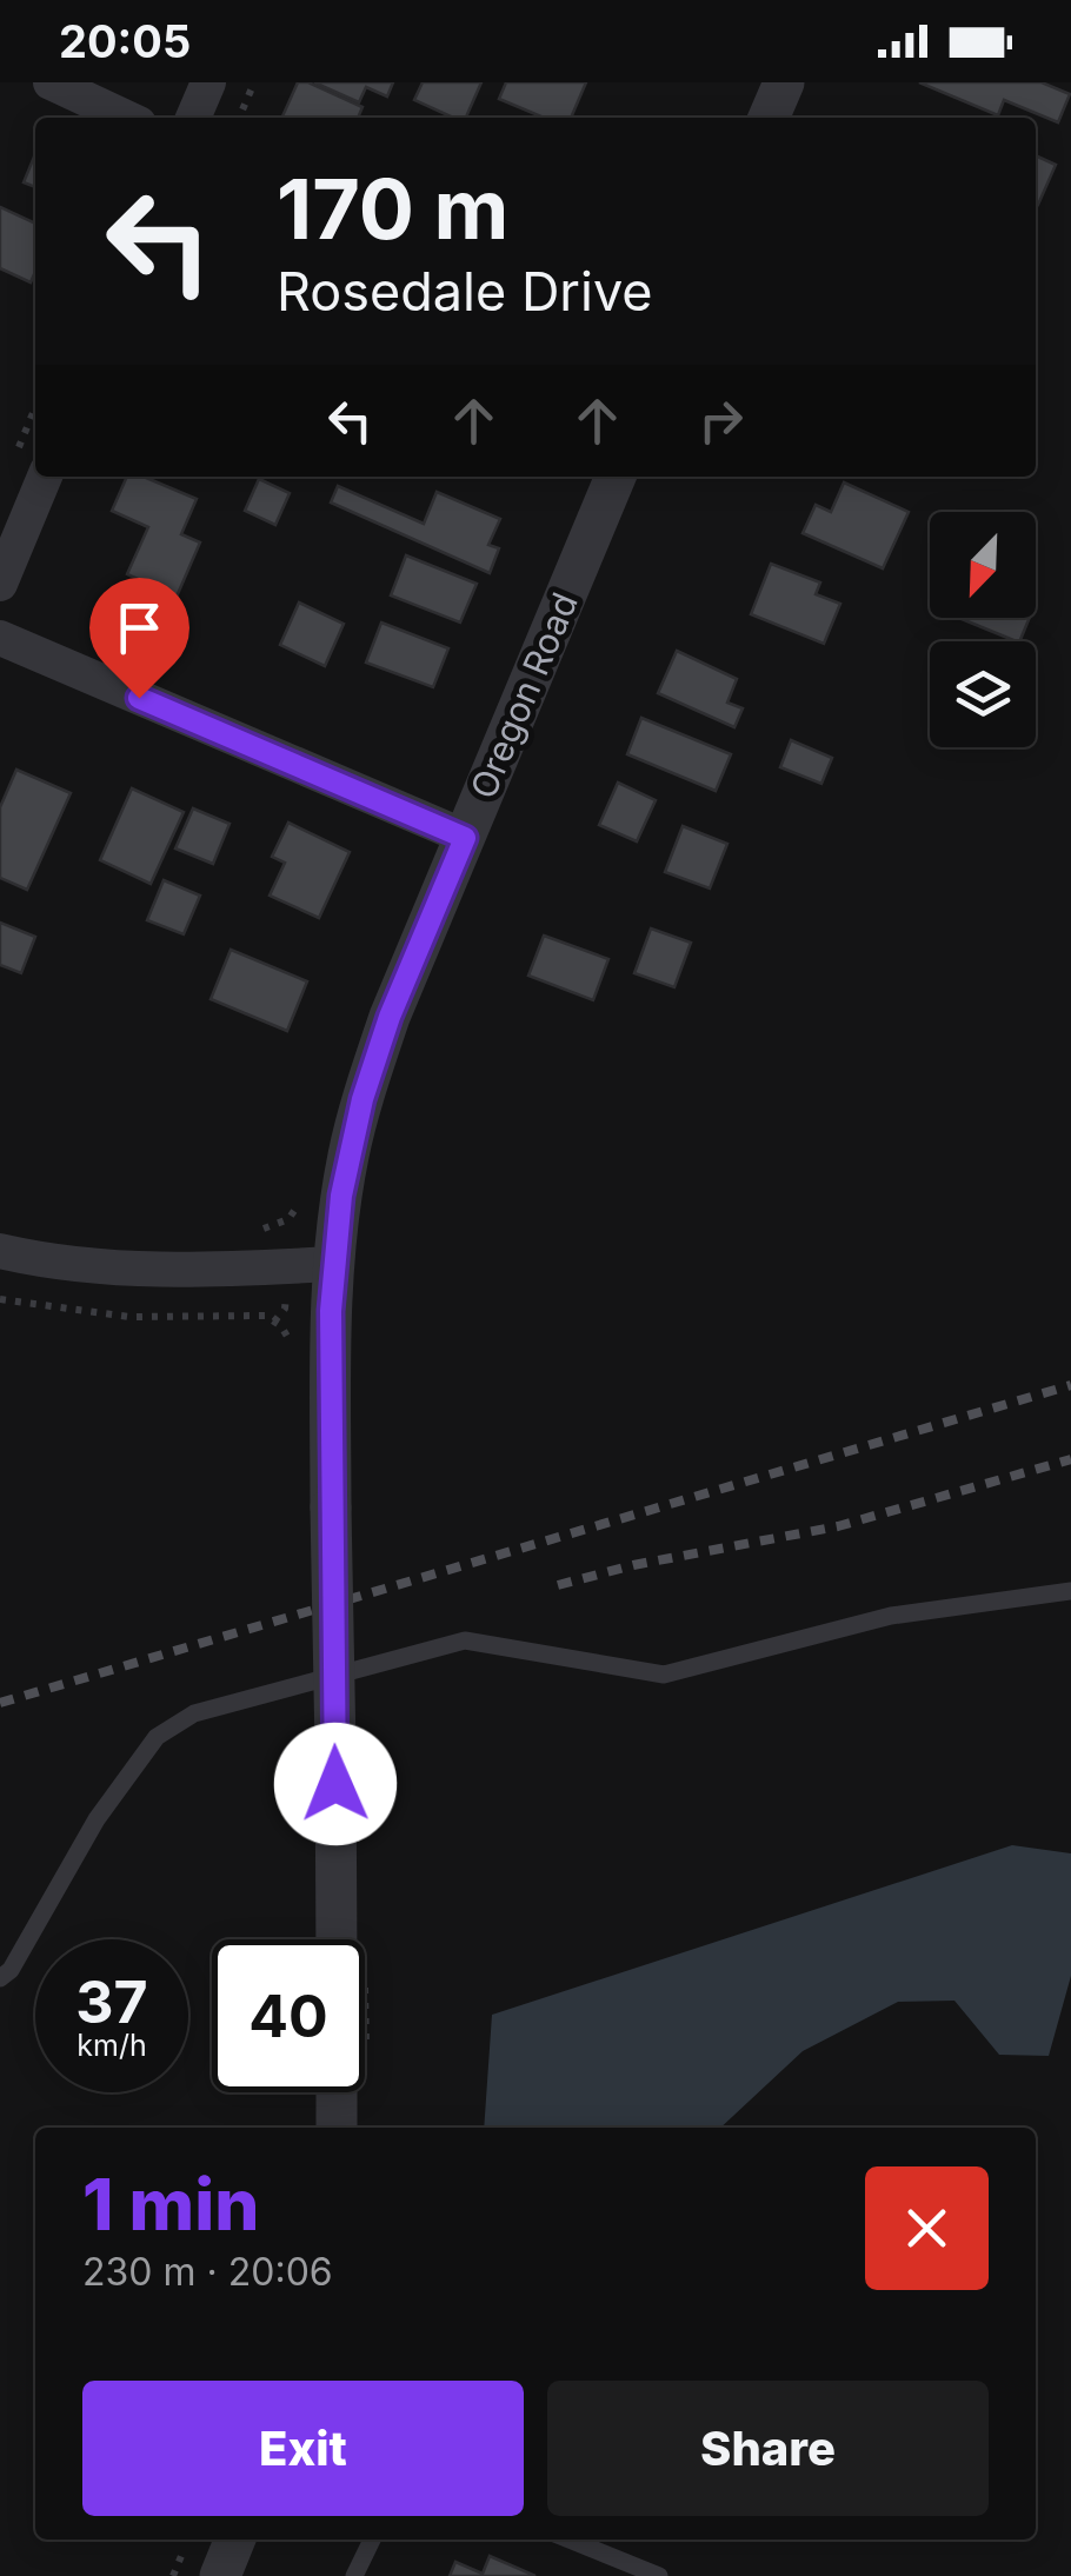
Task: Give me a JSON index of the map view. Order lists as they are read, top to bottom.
{
  "streets": {
    "street": ["Oregon Road"]
  },
  "north": "bottom left",
  "page": {
    "status": "20:05",
    "turn": ["170 m", "Rosedale Drive"],
    "speed": "37 km/h",
    "limit": "40",
    "heading": ["1 min", "230 m · 20:06"],
    "buttons": ["Exit", "Share"]
  }
}
